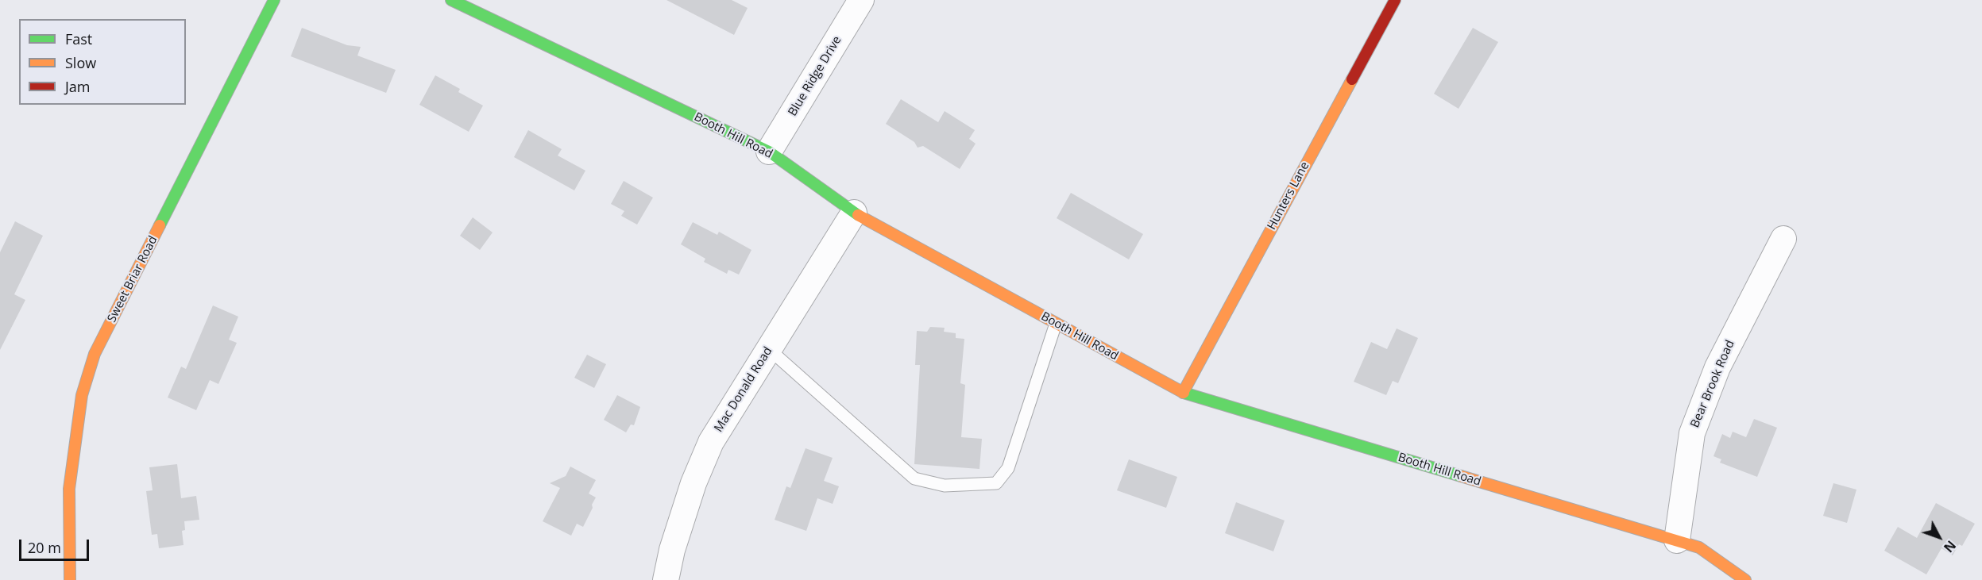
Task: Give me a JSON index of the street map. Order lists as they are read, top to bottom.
{
  "streets": {
    "street": [
      "Blue Ridge Drive",
      "Booth Hill Road",
      "Hunters Lane",
      "Sweet Briar Road",
      "Bear Brook Road",
      "Mac Donald Road"
    ]
  },
  "crossings": [
    ["Blue Ridge Drive", "Booth Hill Road"],
    ["Booth Hill Road", "Hunters Lane"],
    ["Booth Hill Road", "Bear Brook Road"],
    ["Booth Hill Road", "Mac Donald Road"]
  ],
  "legend": ["Fast", "Slow", "Jam"],
  "scale_bar": "20 m",
  "north": "bottom right"
}
